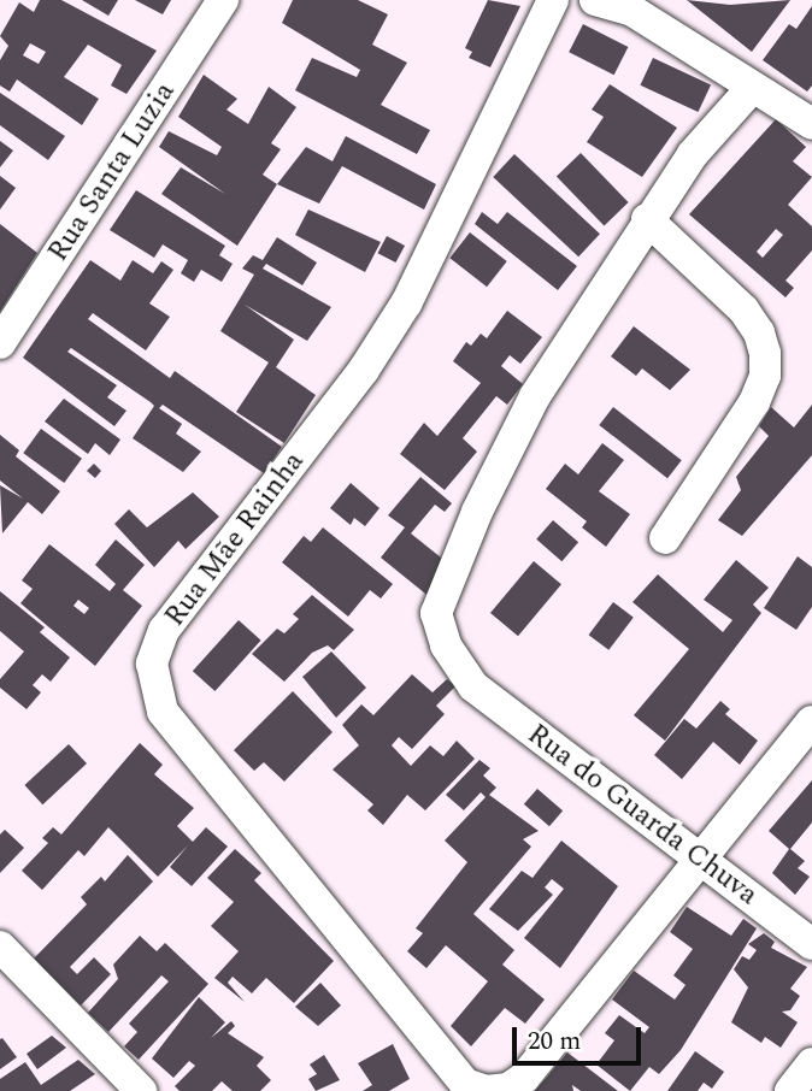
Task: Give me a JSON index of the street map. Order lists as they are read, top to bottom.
{
  "streets": {
    "street": ["Rua Santa Luzia", "Rua Mãe Rainha", "Rua do Guarda Chuva"]
  },
  "crossings": [
    ["Rua Mãe Rainha", "Rua do Guarda Chuva"]
  ],
  "scale_bar": "20 m"
}
